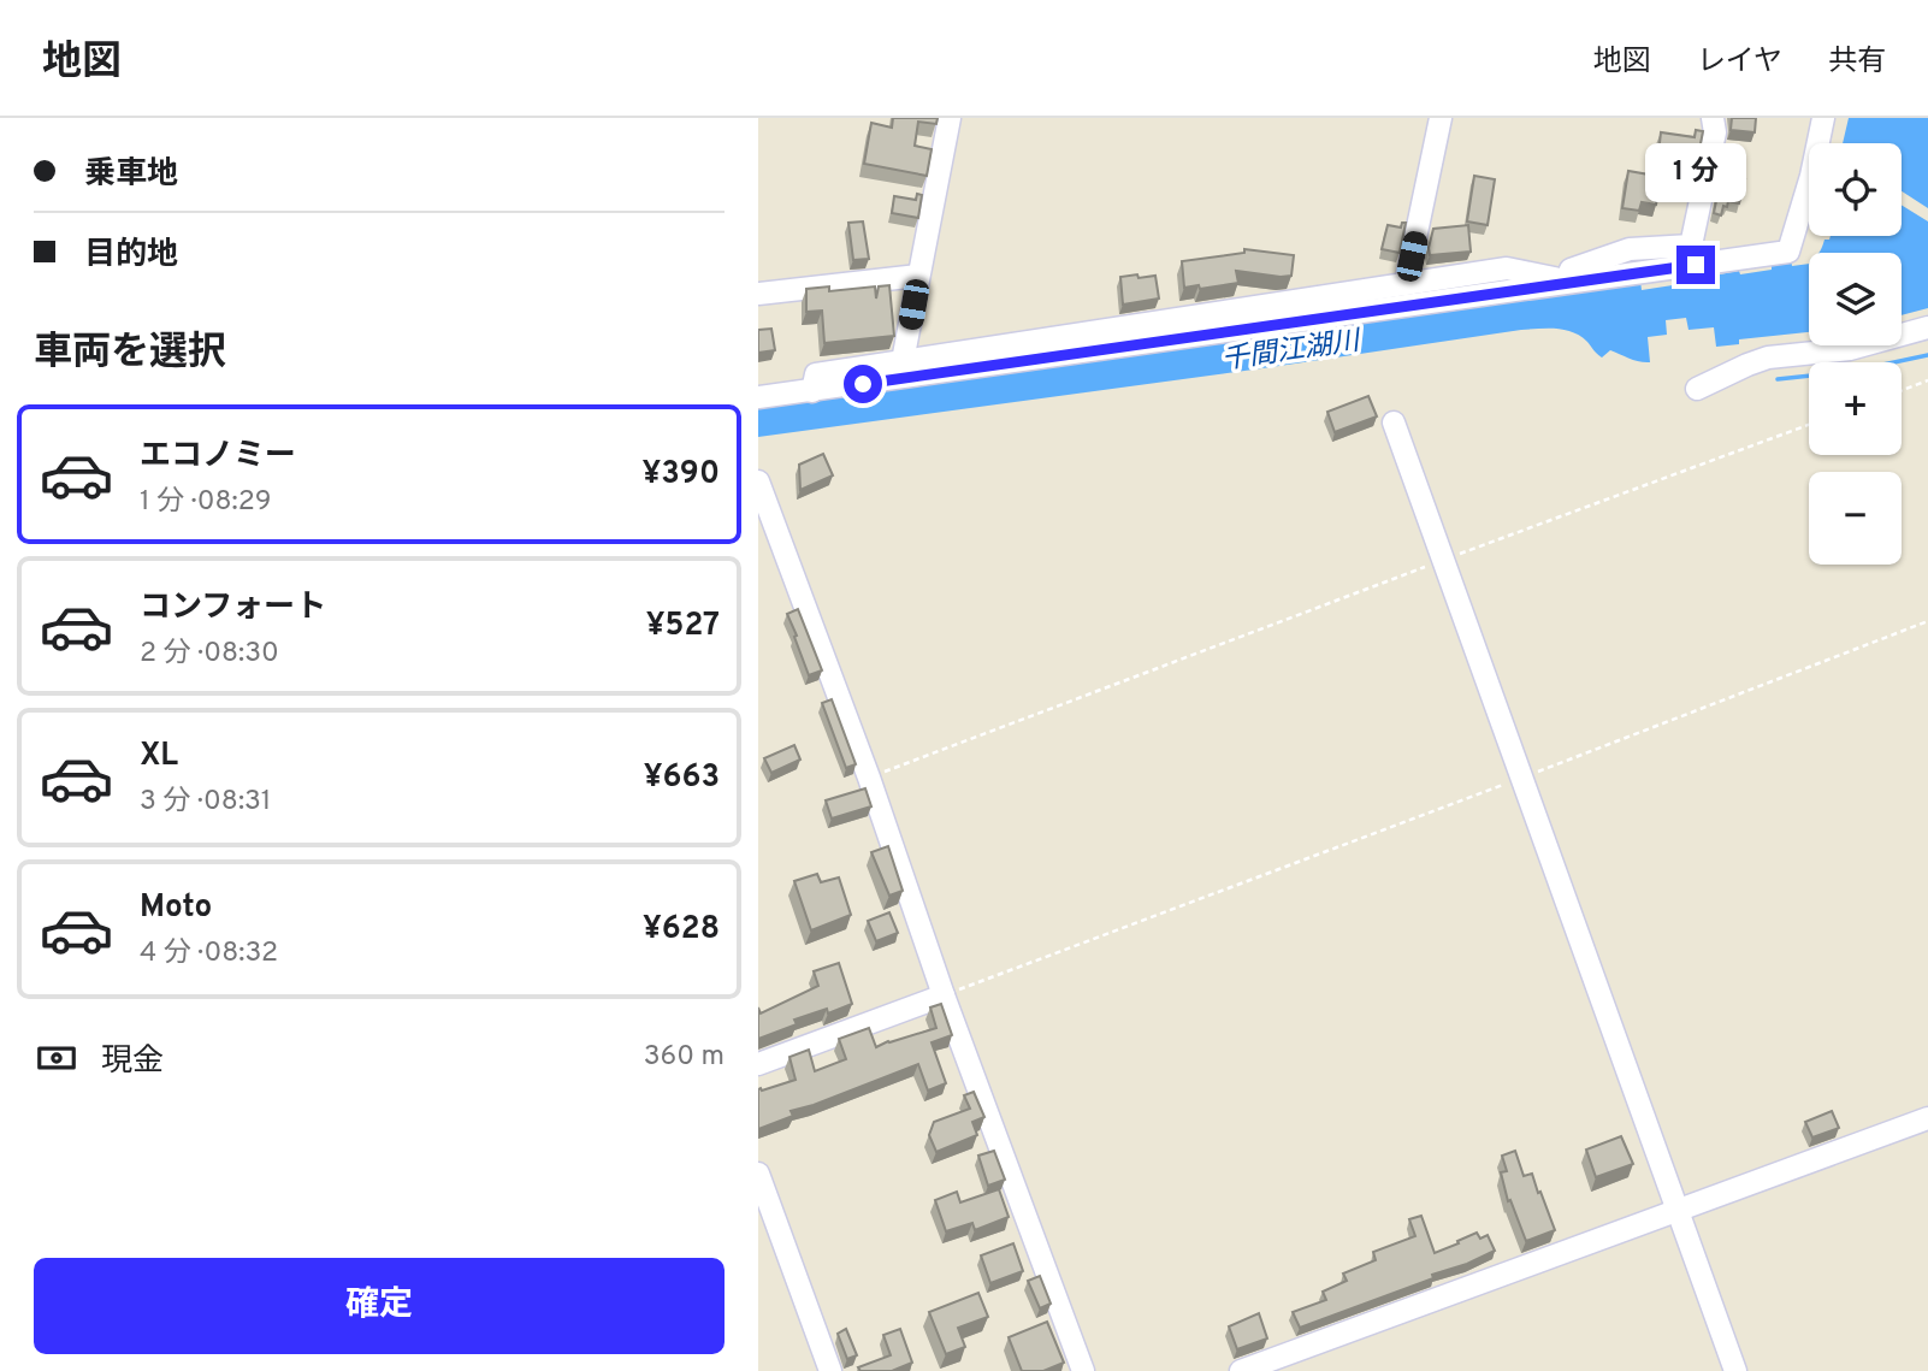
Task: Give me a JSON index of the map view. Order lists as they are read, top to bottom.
{
  "water": ["千間江湖川"],
  "page": {
    "header": "地図",
    "nav": ["地図", "レイヤ", "共有"],
    "banner": ["乗車地", "目的地"],
    "map_buttons": ["+", "−"],
    "bubble": "1 分",
    "heading": "車両を選択",
    "list": [
      {
        "name": "エコノミー",
        "note": "1 分 · 08:29",
        "value": "¥390"
      },
      {
        "name": "コンフォート",
        "note": "2 分 · 08:30",
        "value": "¥527"
      },
      {
        "name": "XL",
        "note": "3 分 · 08:31",
        "value": "¥663"
      },
      {
        "name": "Moto",
        "note": "4 分 · 08:32",
        "value": "¥628"
      }
    ],
    "pay": ["現金", "360 m"],
    "buttons": "確定"
  }
}
